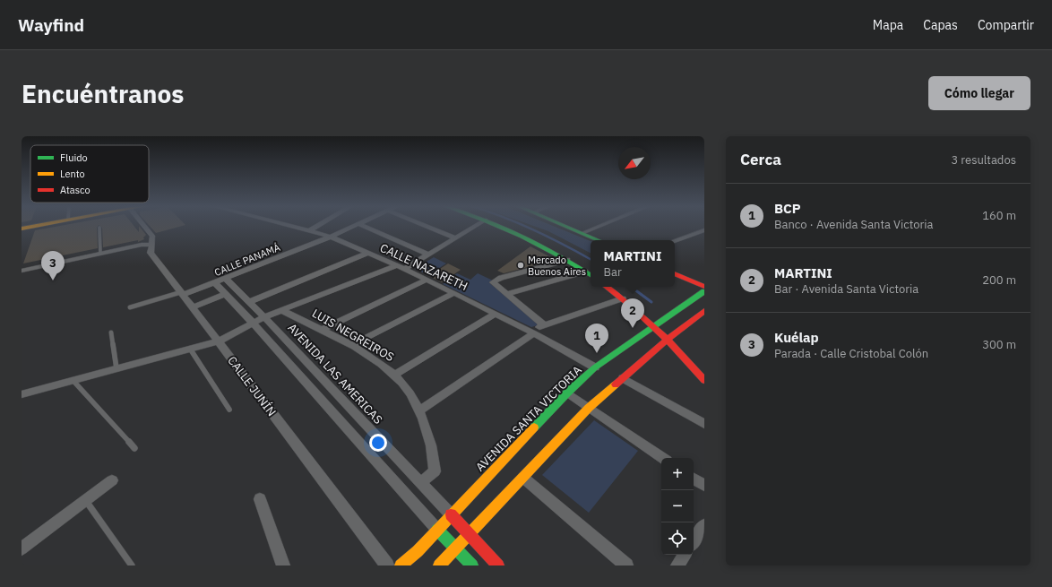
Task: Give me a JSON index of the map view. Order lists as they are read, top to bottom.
{
  "streets": {
    "main road": ["AVENIDA LAS AMERICAS", "AVENIDA SANTA VICTORIA"],
    "street": [
      "CALLE PANAMÁ",
      "CALLE NAZARETH",
      "LUIS NEGREIROS",
      "CALLE JUNÍN"
    ]
  },
  "crossings": [
    ["CALLE PANAMÁ", "CALLE NAZARETH"],
    ["CALLE PANAMÁ", "AVENIDA LAS AMERICAS"],
    ["CALLE PANAMÁ", "CALLE JUNÍN"],
    ["CALLE NAZARETH", "AVENIDA SANTA VICTORIA"],
    ["LUIS NEGREIROS", "AVENIDA LAS AMERICAS"],
    ["AVENIDA LAS AMERICAS", "AVENIDA SANTA VICTORIA"]
  ],
  "places": ["Mercado Buenos Aires"],
  "legend": ["Fluido", "Lento", "Atasco"],
  "north": "bottom left",
  "page": {
    "header": "Wayfind",
    "nav": ["Mapa", "Capas", "Compartir"],
    "buttons": "Cómo llegar",
    "title": "Encuéntranos",
    "heading": ["Cerca", "3 resultados"],
    "list": [
      {
        "mark": "1",
        "name": "BCP",
        "note": "Banco · Avenida Santa Victoria",
        "value": "160 m"
      },
      {
        "mark": "2",
        "name": "MARTINI",
        "note": "Bar · Avenida Santa Victoria",
        "value": "200 m"
      },
      {
        "mark": "3",
        "name": "Kuélap",
        "note": "Parada · Calle Cristobal Colón",
        "value": "300 m"
      }
    ],
    "popup": ["MARTINI", "Bar"],
    "pins": ["3", "2", "1"],
    "map_buttons": ["+", "−"]
  }
}
